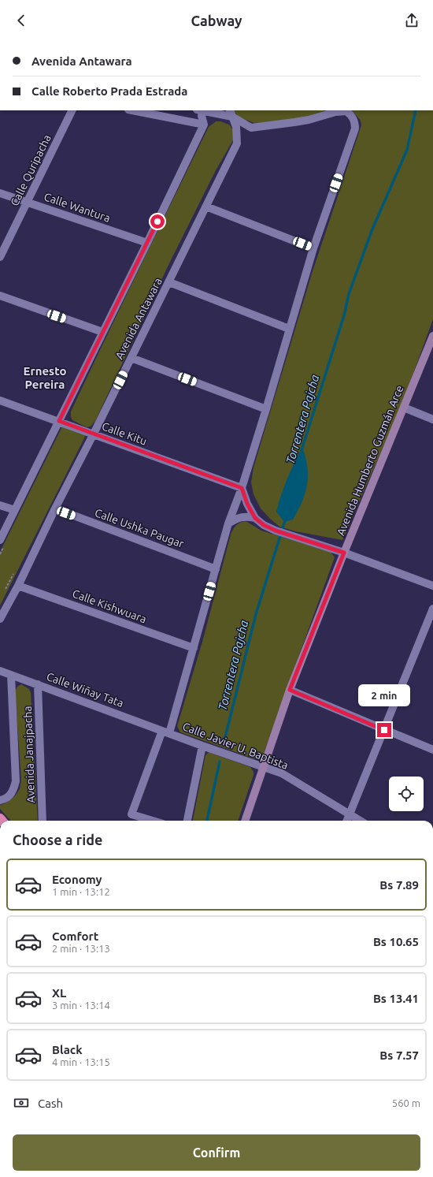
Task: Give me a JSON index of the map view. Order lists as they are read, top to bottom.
{
  "streets": {
    "main road": ["Avenida Humberto Guzmán Arce"],
    "street": [
      "Calle Quripacha",
      "Calle Wantura",
      "Avenida Antawara",
      "Calle Kitu",
      "Calle Ushka Paugar",
      "Calle Kishwuara",
      "Calle Wiñay Tata",
      "Calle Javier U. Baptista",
      "Avenida Janajpacha"
    ]
  },
  "crossings": [
    ["Calle Quripacha", "Calle Wantura"],
    ["Avenida Antawara", "Calle Kitu"],
    ["Avenida Antawara", "Calle Ushka Paugar"],
    ["Avenida Antawara", "Calle Kishwuara"],
    ["Avenida Humberto Guzmán Arce", "Calle Javier U. Baptista"],
    ["Calle Wiñay Tata", "Calle Javier U. Baptista"],
    ["Calle Wiñay Tata", "Avenida Janajpacha"]
  ],
  "districts": ["Ernesto Pereira"],
  "water": ["Torrentera Pajcha"],
  "page": {
    "header": "Cabway",
    "banner": ["Avenida Antawara", "Calle Roberto Prada Estrada"],
    "bubble": "2 min",
    "heading": "Choose a ride",
    "list": [
      {
        "name": "Economy",
        "note": "1 min · 13:12",
        "value": "Bs 7.89"
      },
      {
        "name": "Comfort",
        "note": "2 min · 13:13",
        "value": "Bs 10.65"
      },
      {
        "name": "XL",
        "note": "3 min · 13:14",
        "value": "Bs 13.41"
      },
      {
        "name": "Black",
        "note": "4 min · 13:15",
        "value": "Bs 7.57"
      }
    ],
    "pay": ["Cash", "560 m"],
    "buttons": "Confirm"
  }
}
